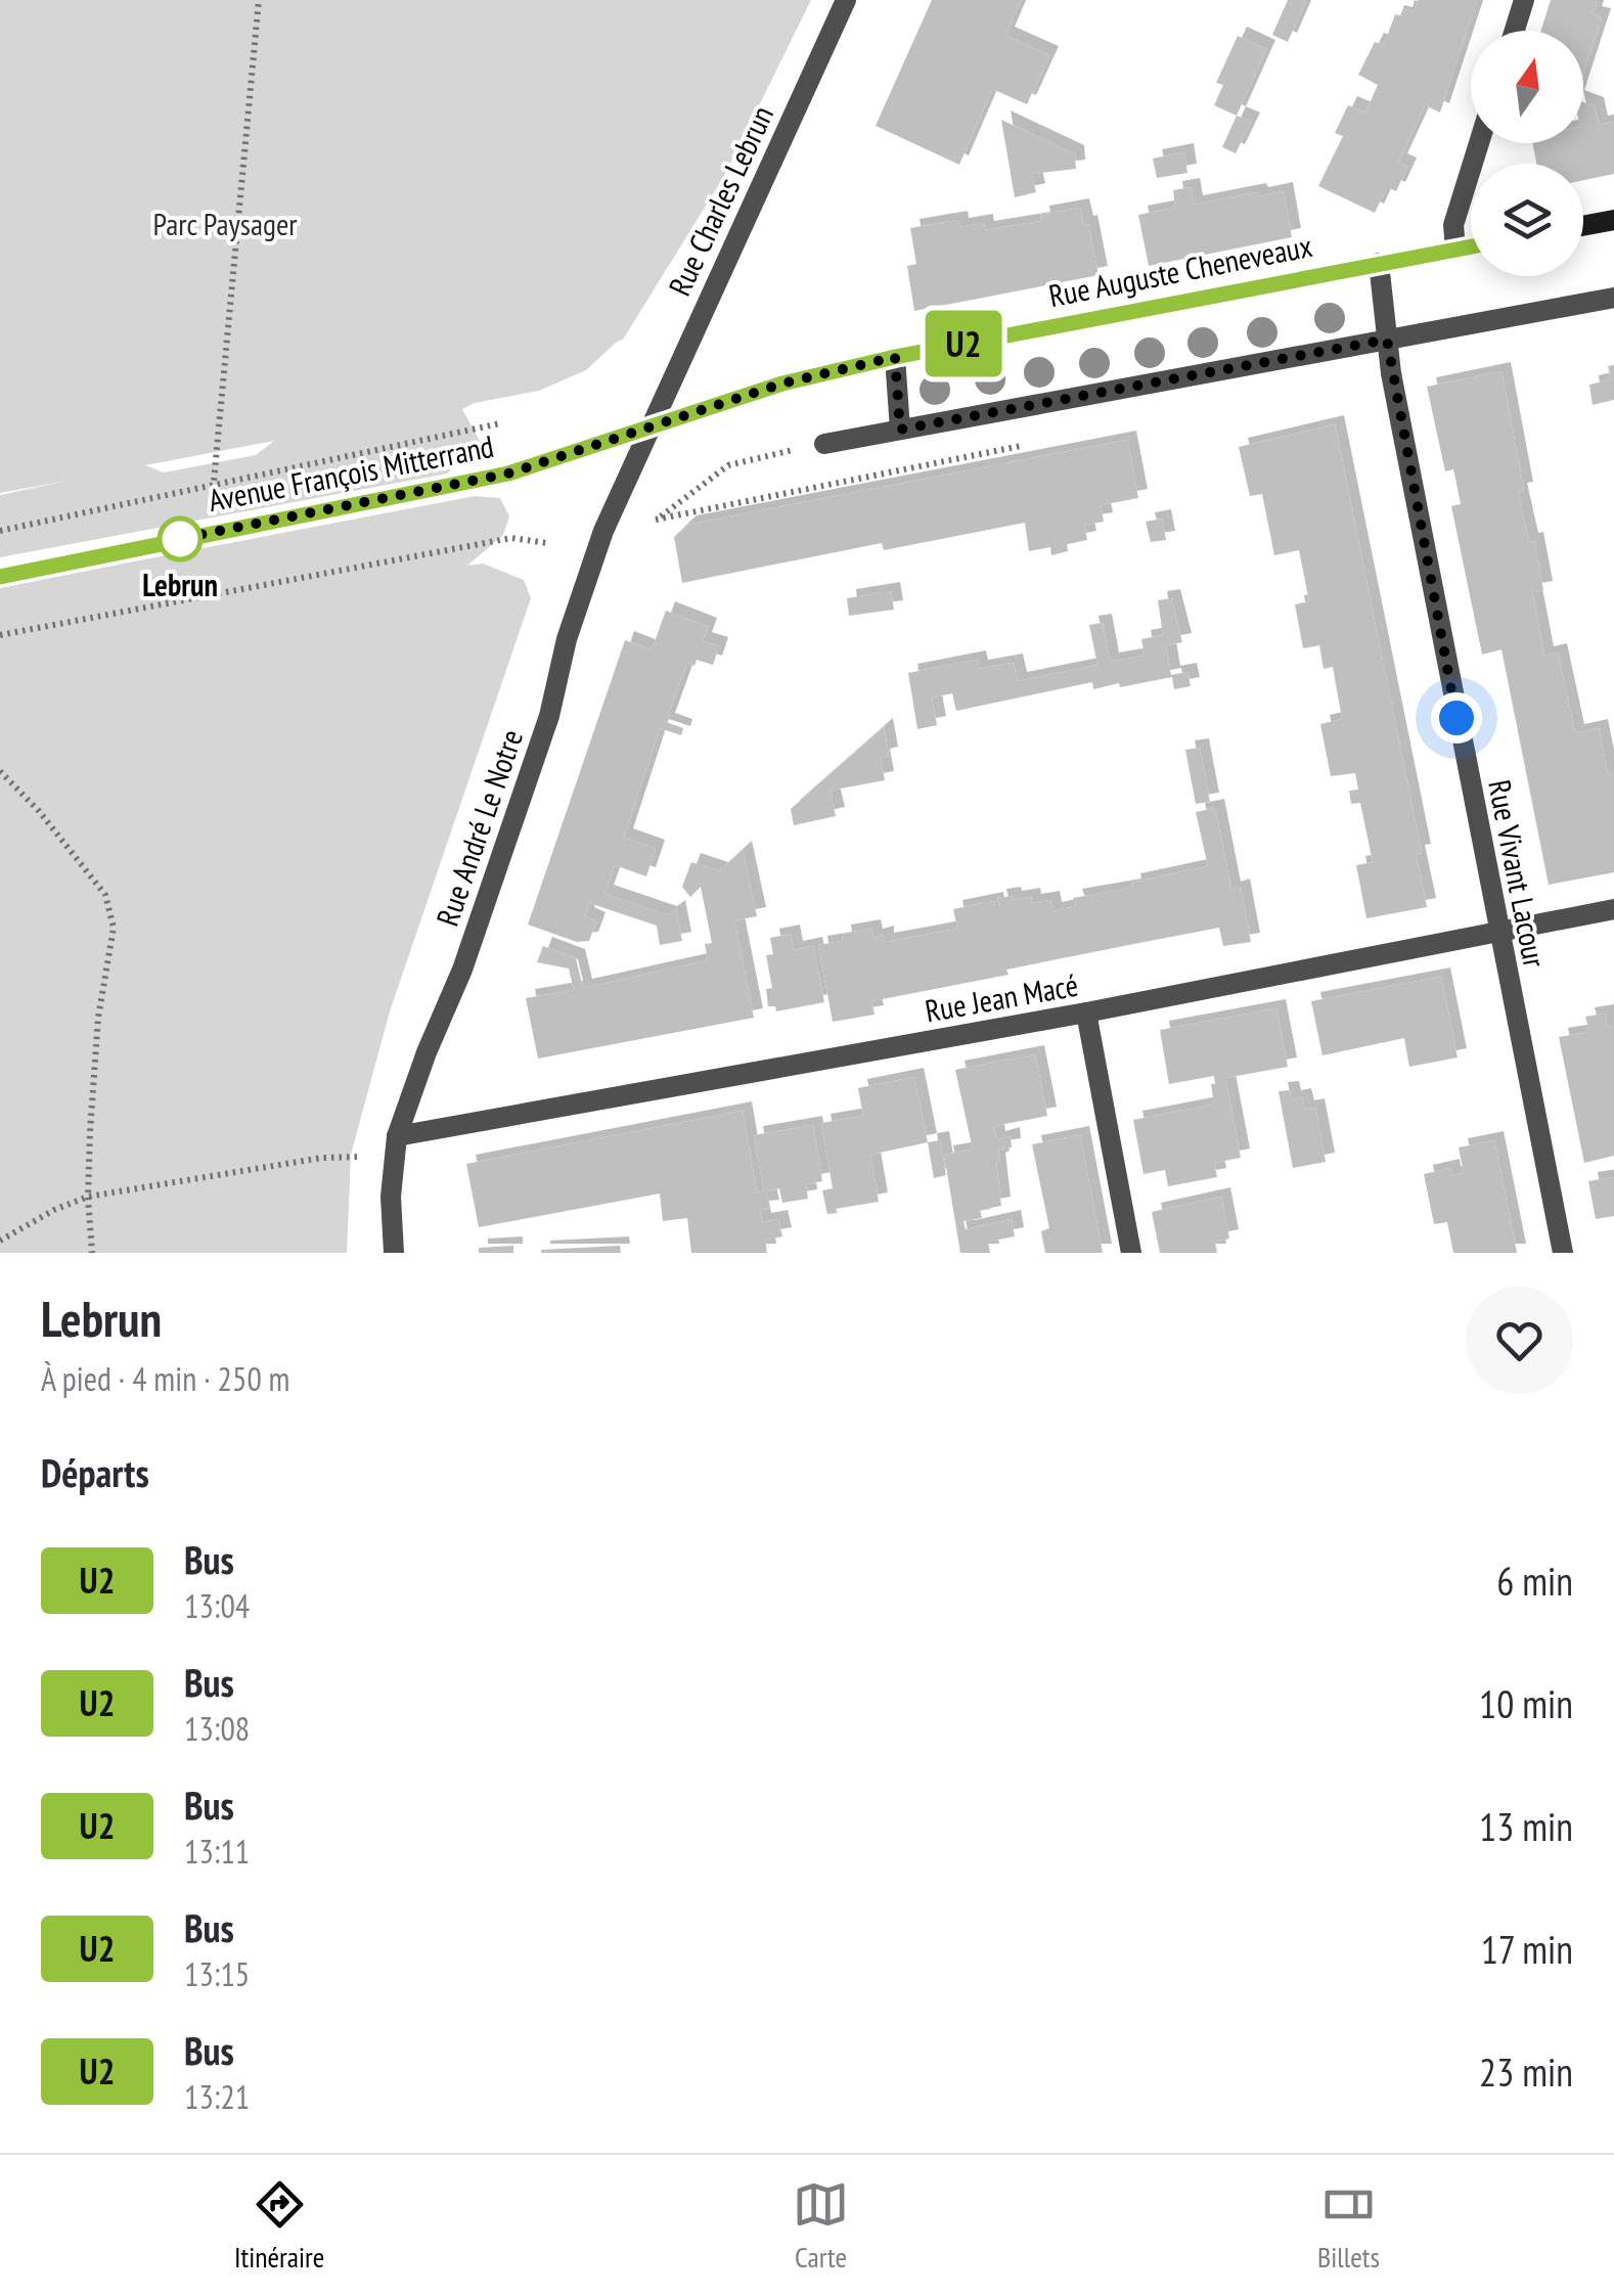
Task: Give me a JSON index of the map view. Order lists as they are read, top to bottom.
{
  "streets": {
    "main road": ["Rue Auguste Cheneveaux", "Avenue François Mitterrand"],
    "street": [
      "Rue Charles Lebrun",
      "Rue André Le Notre",
      "Rue Vivant Lacour",
      "Rue Jean Macé"
    ]
  },
  "crossings": [
    ["Rue Charles Lebrun", "Rue Auguste Cheneveaux"],
    ["Rue Charles Lebrun", "Avenue François Mitterrand"],
    ["Rue Charles Lebrun", "Rue André Le Notre"],
    ["Rue Auguste Cheneveaux", "Avenue François Mitterrand"],
    ["Rue Auguste Cheneveaux", "Rue André Le Notre"],
    ["Rue Auguste Cheneveaux", "Rue Vivant Lacour"],
    ["Avenue François Mitterrand", "Rue André Le Notre"],
    ["Rue André Le Notre", "Rue Jean Macé"],
    ["Rue Vivant Lacour", "Rue Jean Macé"]
  ],
  "parks": ["Parc Paysager"],
  "places": ["Lebrun"],
  "lines": ["bus line U2"],
  "north": "top",
  "page": {
    "on_map": "U2",
    "heading": [
      ["Lebrun", "À pied · 4 min · 250 m"],
      "Départs"
    ],
    "list": [
      {
        "mark": "U2",
        "name": "Bus",
        "note": "13:04",
        "value": "6 min"
      },
      {
        "mark": "U2",
        "name": "Bus",
        "note": "13:08",
        "value": "10 min"
      },
      {
        "mark": "U2",
        "name": "Bus",
        "note": "13:11",
        "value": "13 min"
      },
      {
        "mark": "U2",
        "name": "Bus",
        "note": "13:15",
        "value": "17 min"
      },
      {
        "mark": "U2",
        "name": "Bus",
        "note": "13:21",
        "value": "23 min"
      }
    ],
    "tabs": ["Itinéraire", "Carte", "Billets"]
  }
}
